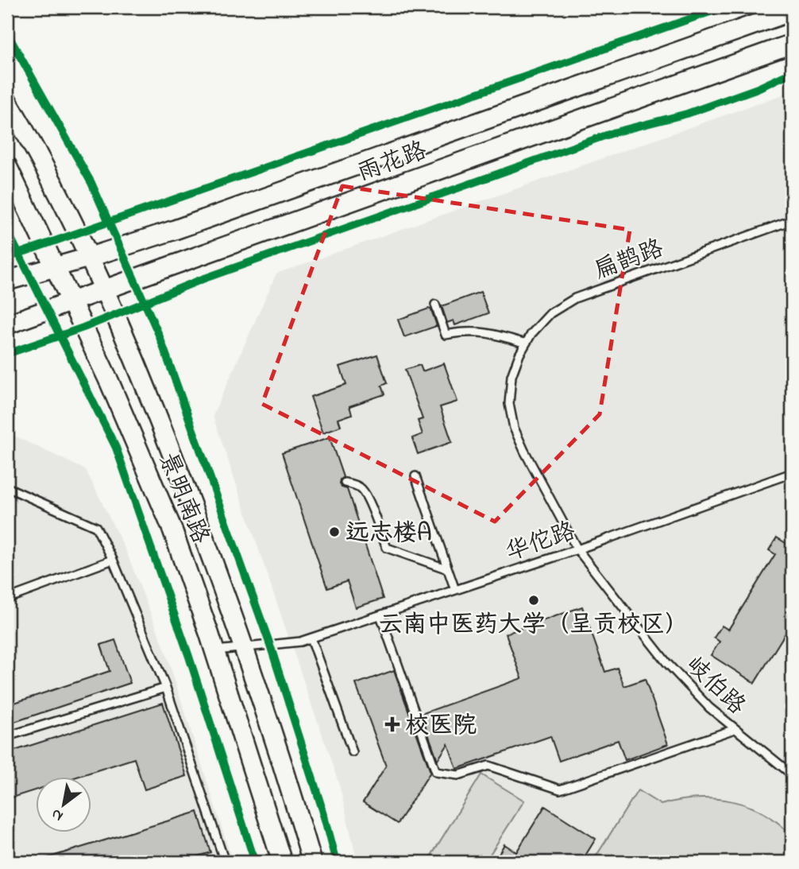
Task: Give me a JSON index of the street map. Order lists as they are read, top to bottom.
{
  "streets": {
    "street": ["雨花路", "景明南路"],
    "lane": ["扁鹊路", "华佗路", "岐伯路"]
  },
  "crossings": [
    ["雨花路", "景明南路"],
    ["扁鹊路", "岐伯路"],
    ["景明南路", "华佗路"],
    ["华佗路", "岐伯路"]
  ],
  "places": {
    "other": ["远志楼A", "云南中医药大学（呈贡校区）"],
    "health": ["校医院"]
  },
  "north": "bottom left"
}
